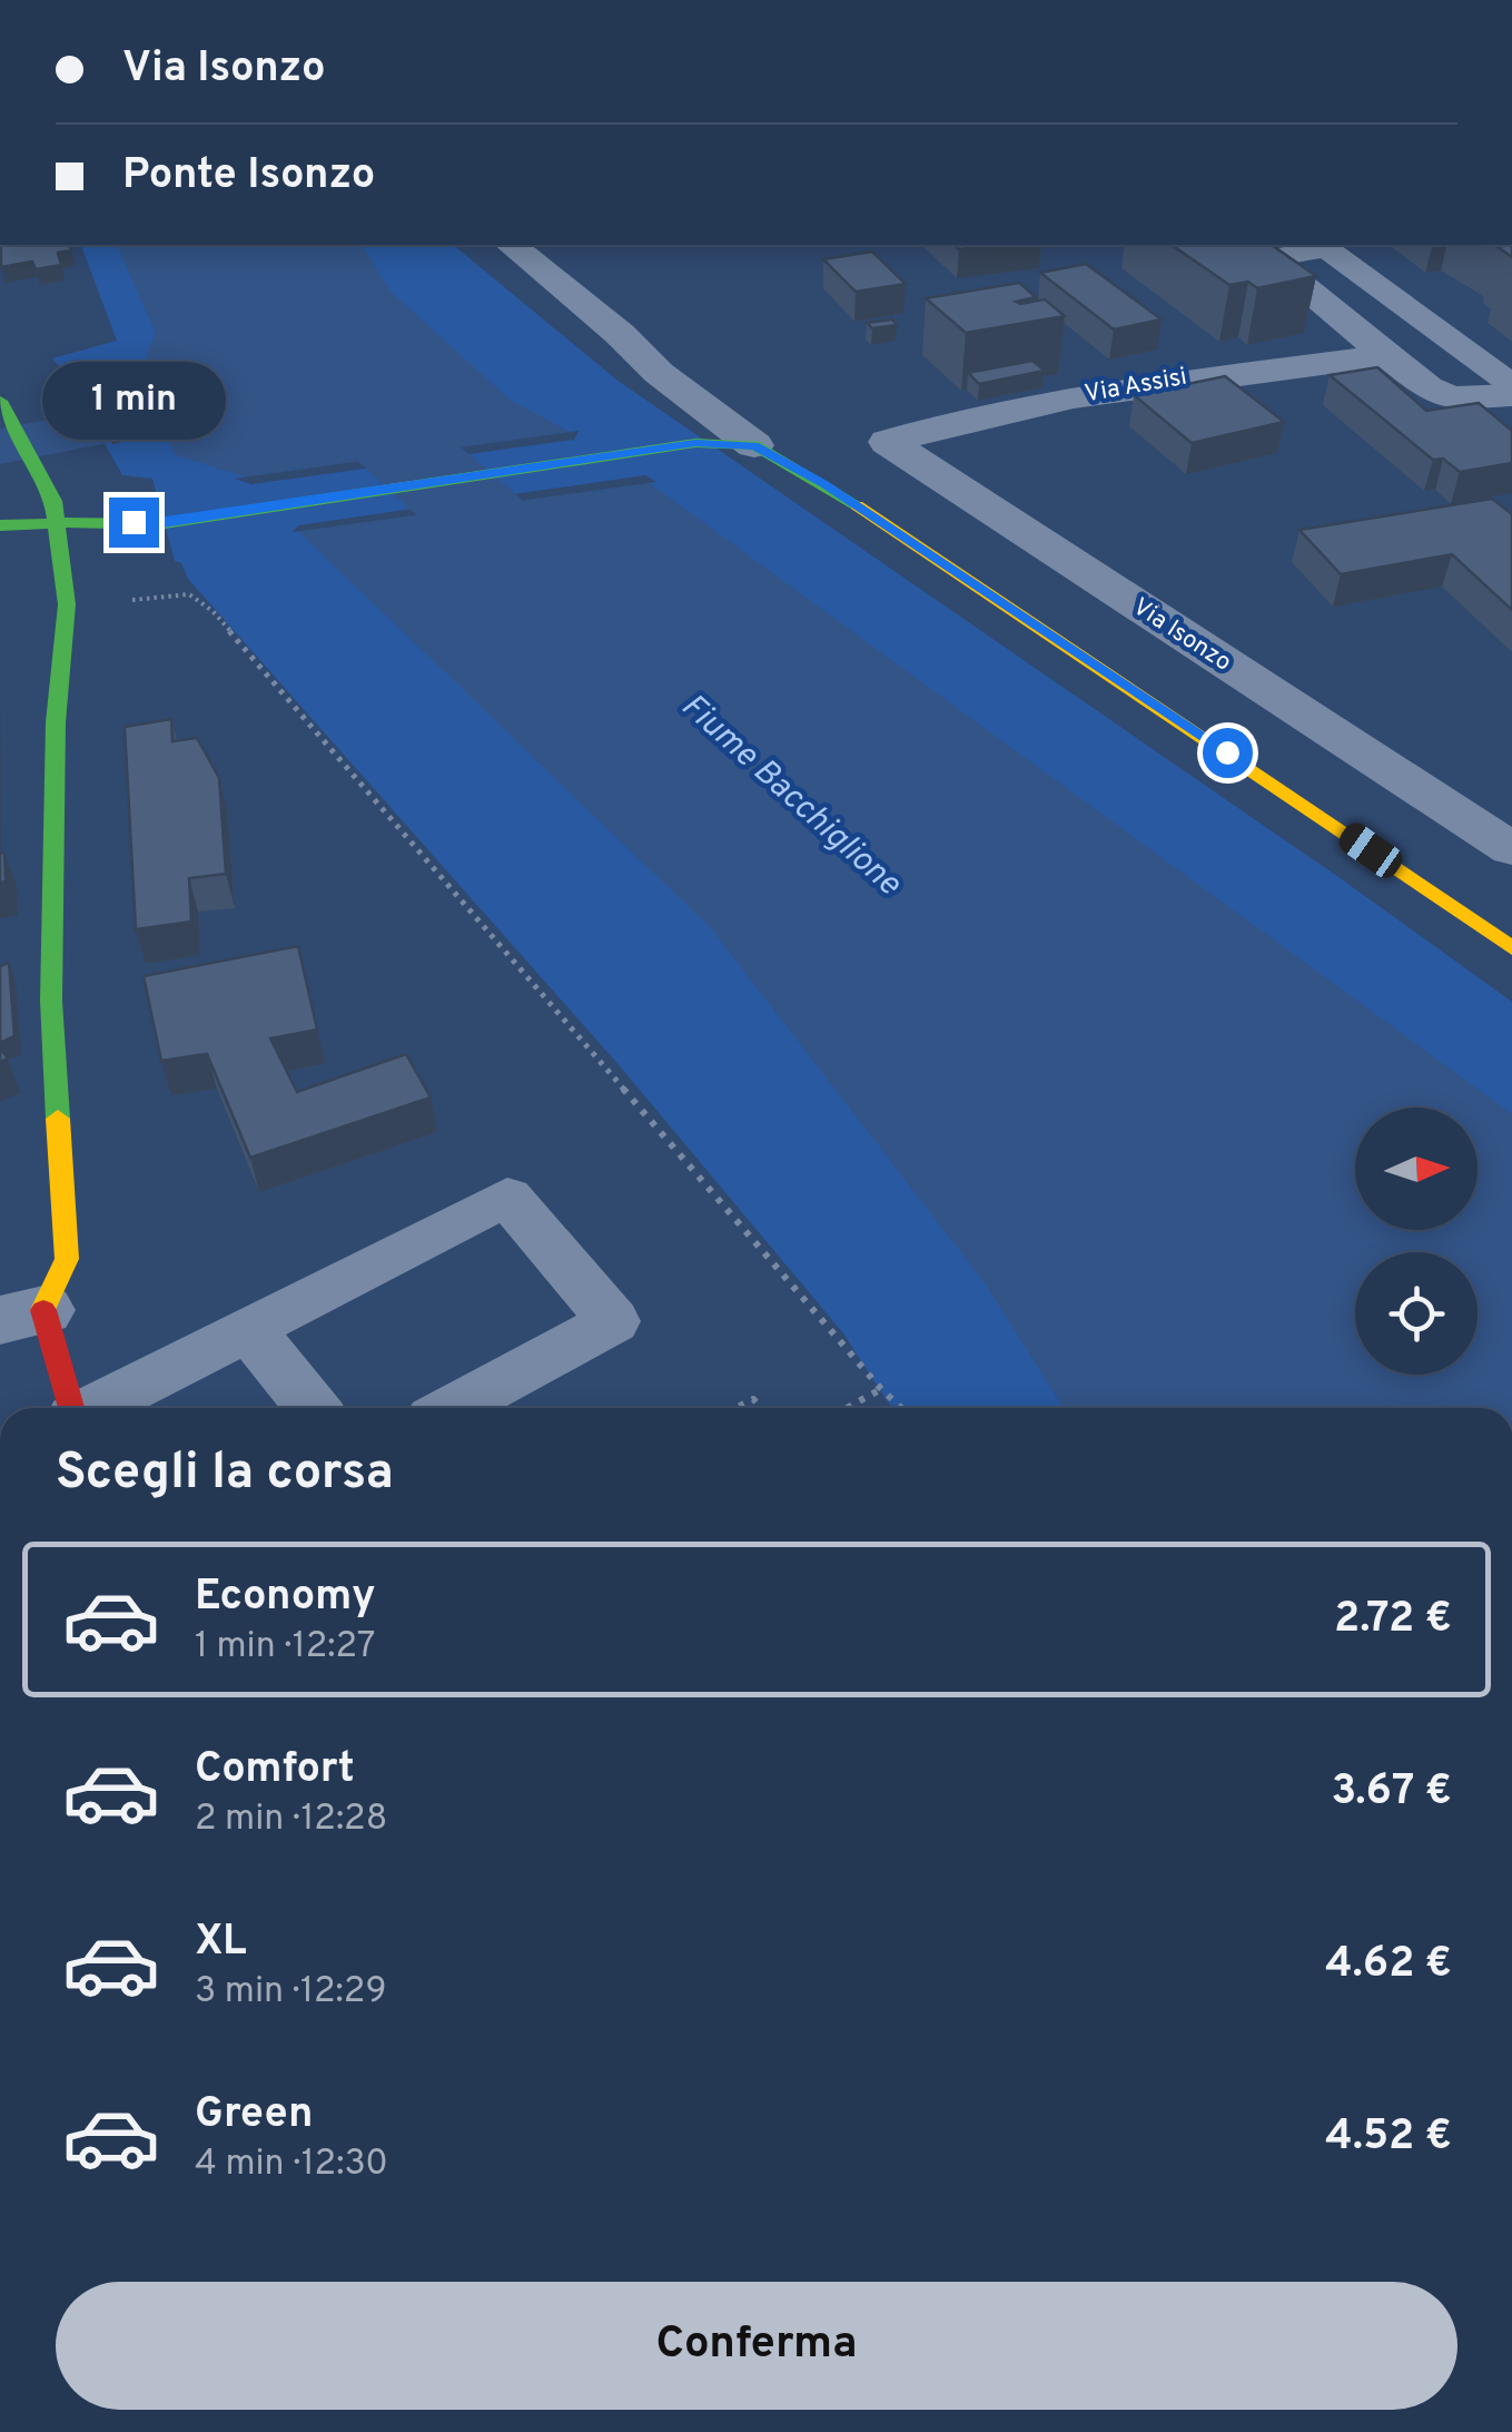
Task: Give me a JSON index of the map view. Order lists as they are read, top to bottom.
{
  "streets": {
    "street": ["Via Assisi", "Via Isonzo"]
  },
  "crossings": [
    ["Via Assisi", "Via Isonzo"]
  ],
  "water": ["Fiume Bacchiglione"],
  "north": "right",
  "page": {
    "banner": ["Via Isonzo", "Ponte Isonzo"],
    "bubble": "1 min",
    "heading": "Scegli la corsa",
    "list": [
      {
        "name": "Economy",
        "note": "1 min · 12:27",
        "value": "2.72 €"
      },
      {
        "name": "Comfort",
        "note": "2 min · 12:28",
        "value": "3.67 €"
      },
      {
        "name": "XL",
        "note": "3 min · 12:29",
        "value": "4.62 €"
      },
      {
        "name": "Green",
        "note": "4 min · 12:30",
        "value": "4.52 €"
      }
    ],
    "buttons": "Conferma"
  }
}
